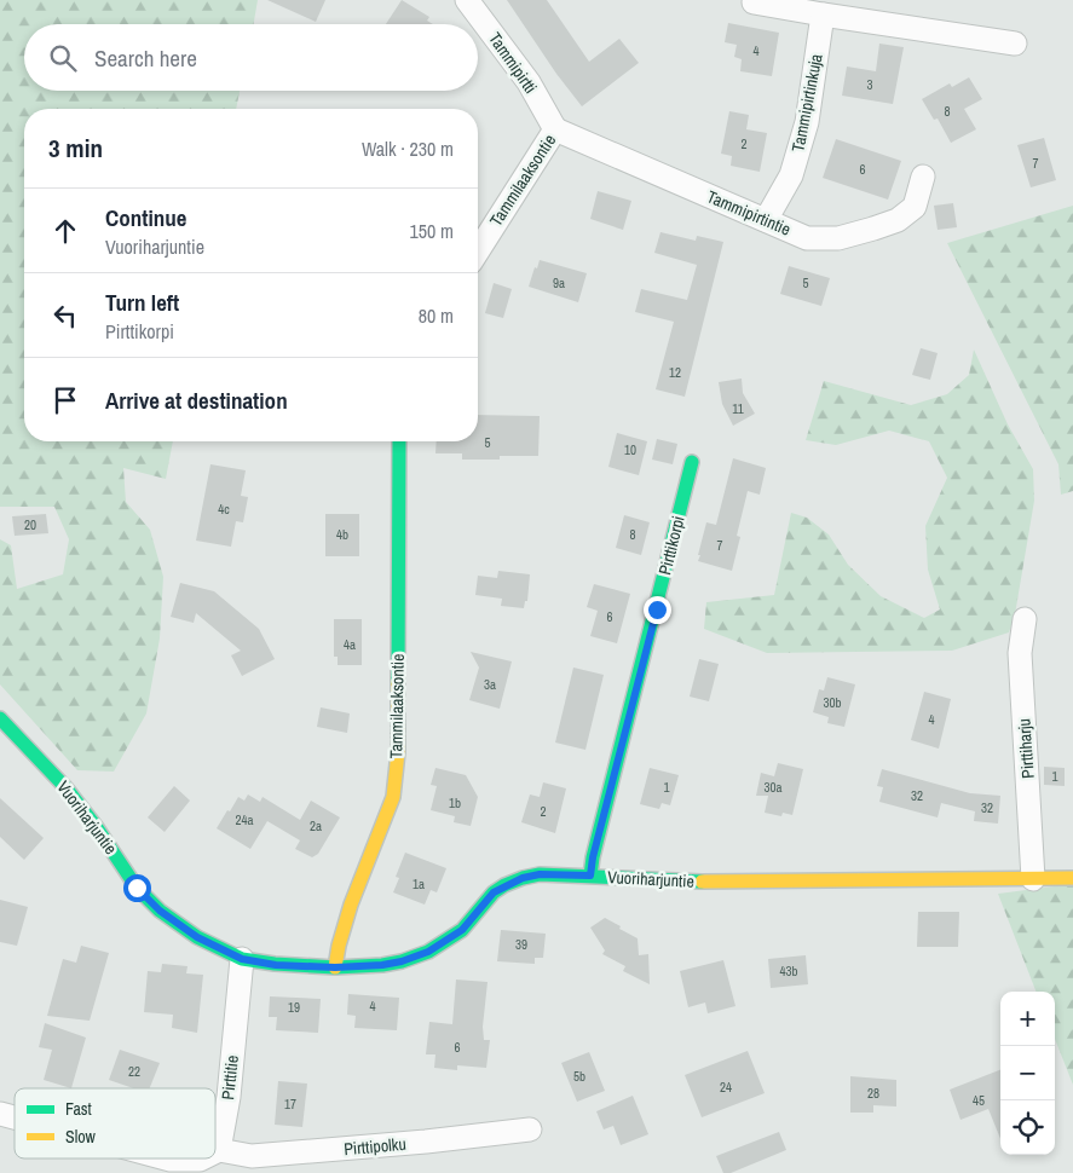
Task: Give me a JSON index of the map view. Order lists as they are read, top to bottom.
{
  "streets": {
    "street": [
      "Tammipirtti",
      "Tammipirtinkuja",
      "Tammilaaksontie",
      "Tammipirtintie",
      "Pirttikorpi",
      "Pirttiharju",
      "Vuoriharjuntie",
      "Pirttitie",
      "Pirttipolku"
    ]
  },
  "crossings": [
    ["Tammipirtti", "Tammilaaksontie"],
    ["Tammipirtti", "Tammipirtintie"],
    ["Tammipirtinkuja", "Tammipirtintie"],
    ["Tammilaaksontie", "Tammipirtintie"],
    ["Tammilaaksontie", "Vuoriharjuntie"],
    ["Pirttikorpi", "Vuoriharjuntie"],
    ["Pirttiharju", "Vuoriharjuntie"],
    ["Vuoriharjuntie", "Pirttitie"],
    ["Pirttitie", "Pirttipolku"]
  ],
  "house_numbers": [
    "4",
    "3",
    "8",
    "2",
    "7",
    "6",
    "9a",
    "5",
    "12",
    "11",
    "5",
    "10",
    "4c",
    "20",
    "4b",
    "8",
    "7",
    "6",
    "4a",
    "3a",
    "30b",
    "4",
    "1",
    "1",
    "30a",
    "32",
    "1b",
    "32",
    "2",
    "24a",
    "2a",
    "1a",
    "39",
    "43b",
    "4",
    "19",
    "6",
    "22",
    "5b",
    "24",
    "28",
    "45",
    "17"
  ],
  "legend": ["Fast", "Slow"],
  "page": {
    "search": "Search here",
    "heading": ["3 min", "Walk · 230 m"],
    "list": [
      ["Continue", "Vuoriharjuntie", "150 m"],
      ["Turn left", "Pirttikorpi", "80 m"],
      "Arrive at destination"
    ],
    "map_buttons": ["+", "−"]
  }
}
